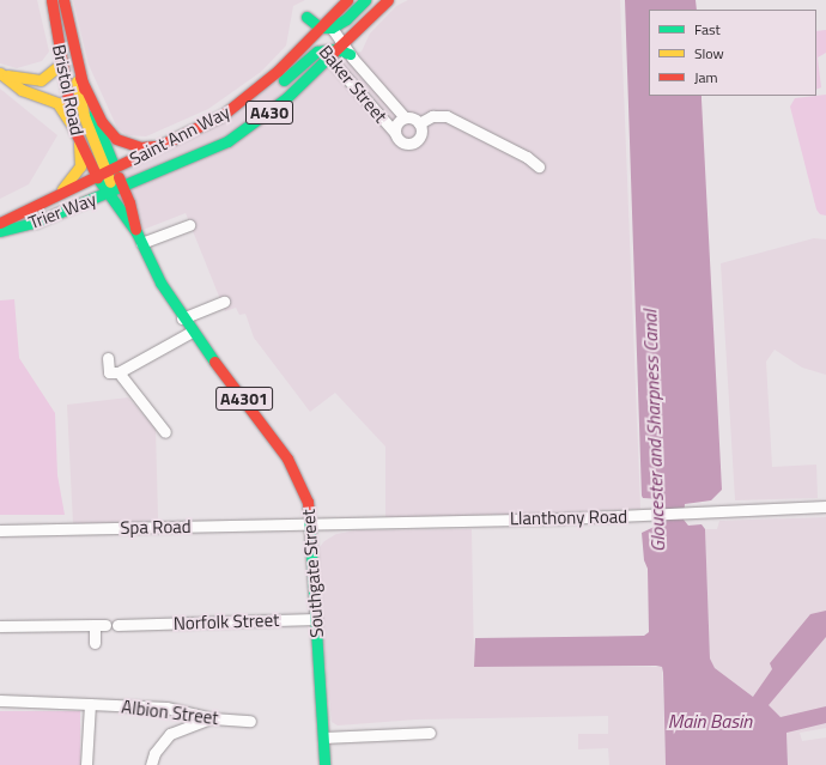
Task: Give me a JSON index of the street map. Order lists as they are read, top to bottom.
{
  "streets": {
    "main road": [
      "Bristol Road",
      "A430",
      "Saint Ann Way",
      "Trier Way",
      "A4301",
      "Southgate Street"
    ],
    "street": [
      "Baker Street",
      "Llanthony Road",
      "Spa Road",
      "Norfolk Street",
      "Albion Street"
    ]
  },
  "crossings": [
    ["Baker Street", "Saint Ann Way"],
    ["Bristol Road", "Saint Ann Way"],
    ["Bristol Road", "Trier Way"],
    ["Bristol Road", "Southgate Street"],
    ["Saint Ann Way", "Trier Way"],
    ["Saint Ann Way", "Southgate Street"],
    ["Trier Way", "Southgate Street"],
    ["Llanthony Road", "Spa Road"],
    ["Llanthony Road", "Southgate Street"],
    ["Spa Road", "Southgate Street"],
    ["Southgate Street", "Norfolk Street"]
  ],
  "water": ["Gloucester and Sharpness Canal", "Main Basin"],
  "legend": ["Fast", "Slow", "Jam"]
}
